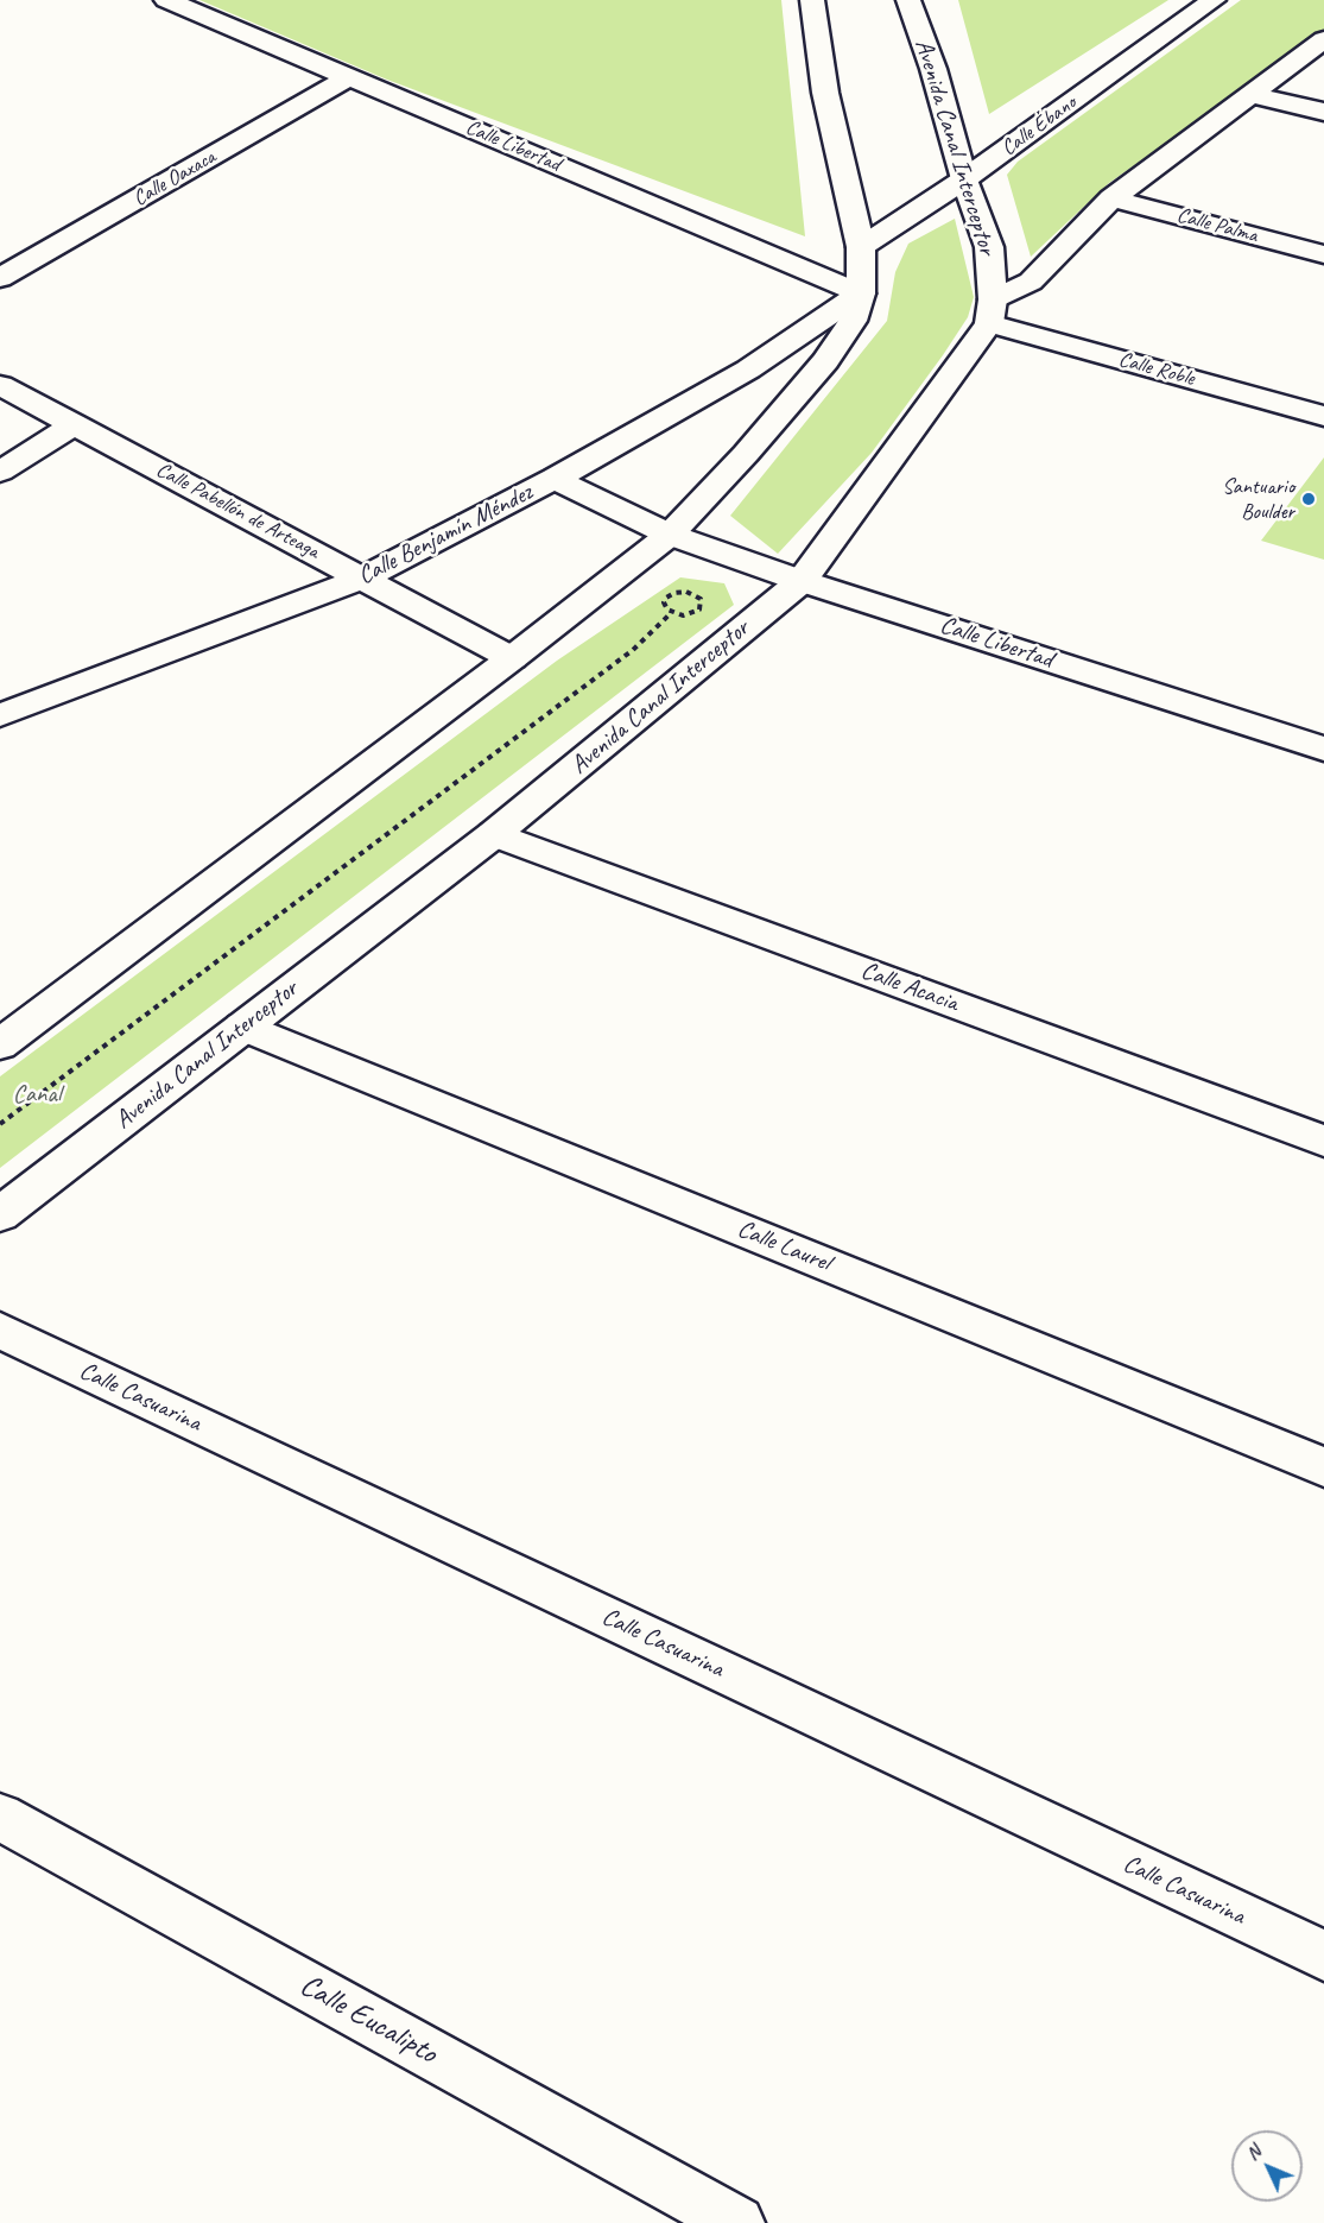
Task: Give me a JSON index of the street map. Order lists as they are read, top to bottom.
{
  "streets": {
    "street": [
      "Calle Ébano",
      "Calle Libertad",
      "Avenida Canal Interceptor",
      "Calle Oaxaca",
      "Calle Palma",
      "Calle Roble",
      "Calle Pabellón de Arteaga",
      "Calle Benjamín Méndez",
      "Calle Acacia",
      "Calle Laurel",
      "Calle Casuarina",
      "Calle Eucalipto"
    ]
  },
  "crossings": [
    ["Calle Ébano", "Avenida Canal Interceptor"],
    ["Calle Libertad", "Avenida Canal Interceptor"],
    ["Calle Libertad", "Calle Oaxaca"],
    ["Calle Libertad", "Calle Benjamín Méndez"],
    ["Avenida Canal Interceptor", "Calle Roble"],
    ["Avenida Canal Interceptor", "Calle Acacia"],
    ["Avenida Canal Interceptor", "Calle Laurel"],
    ["Calle Pabellón de Arteaga", "Calle Benjamín Méndez"]
  ],
  "parks": ["Canal"],
  "places": ["Santuario Boulder"],
  "north": "top left"
}
